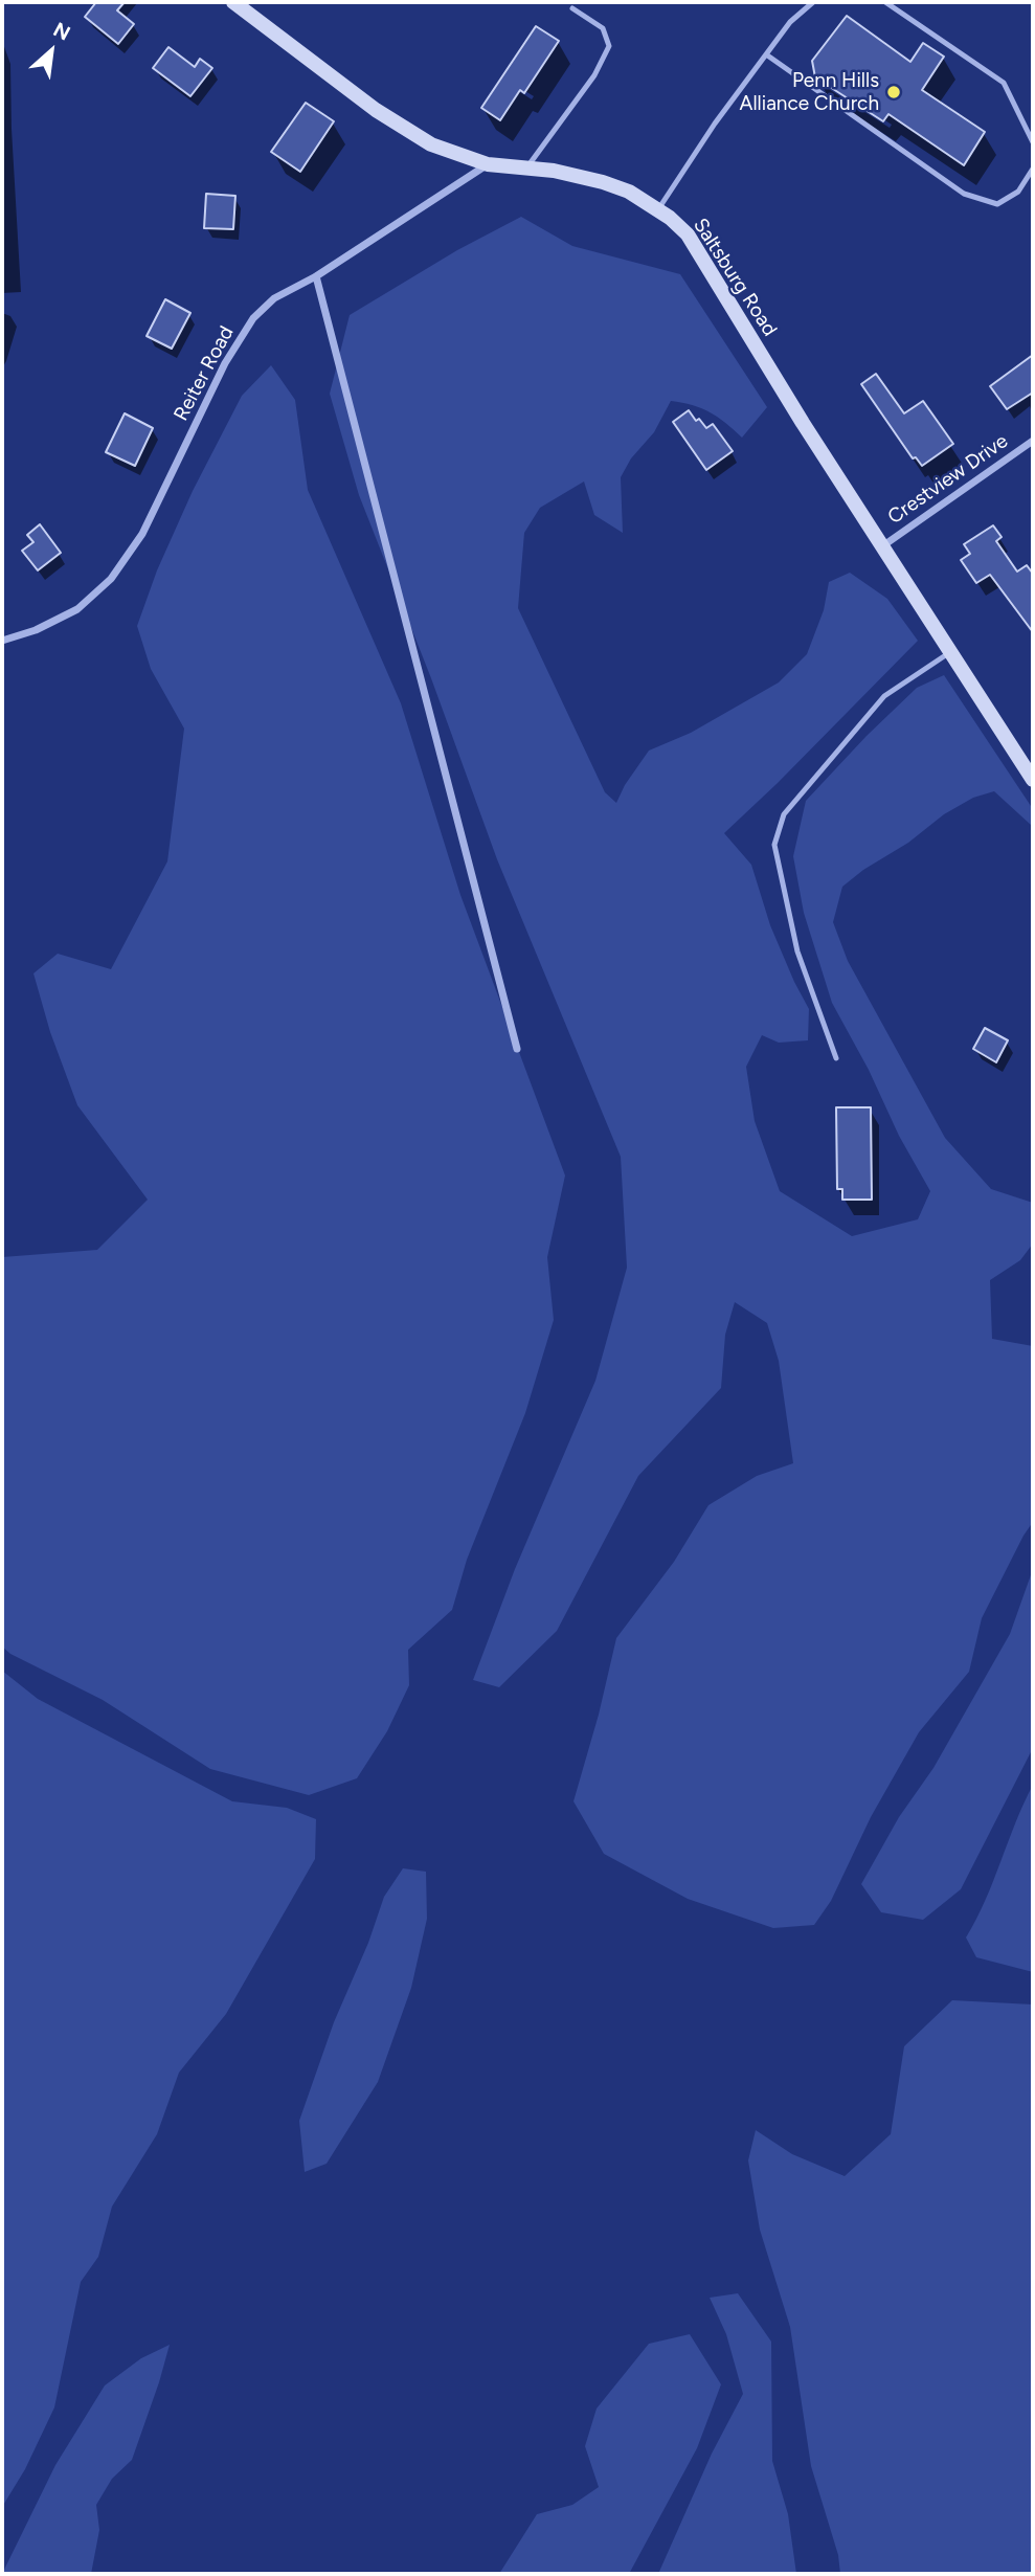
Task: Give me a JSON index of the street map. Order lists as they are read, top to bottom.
{
  "streets": {
    "main road": ["Saltsburg Road"],
    "street": ["Reiter Road", "Crestview Drive"]
  },
  "crossings": [
    ["Saltsburg Road", "Reiter Road"],
    ["Saltsburg Road", "Crestview Drive"]
  ],
  "places": ["Penn Hills Alliance Church"],
  "north": "top right"
}
